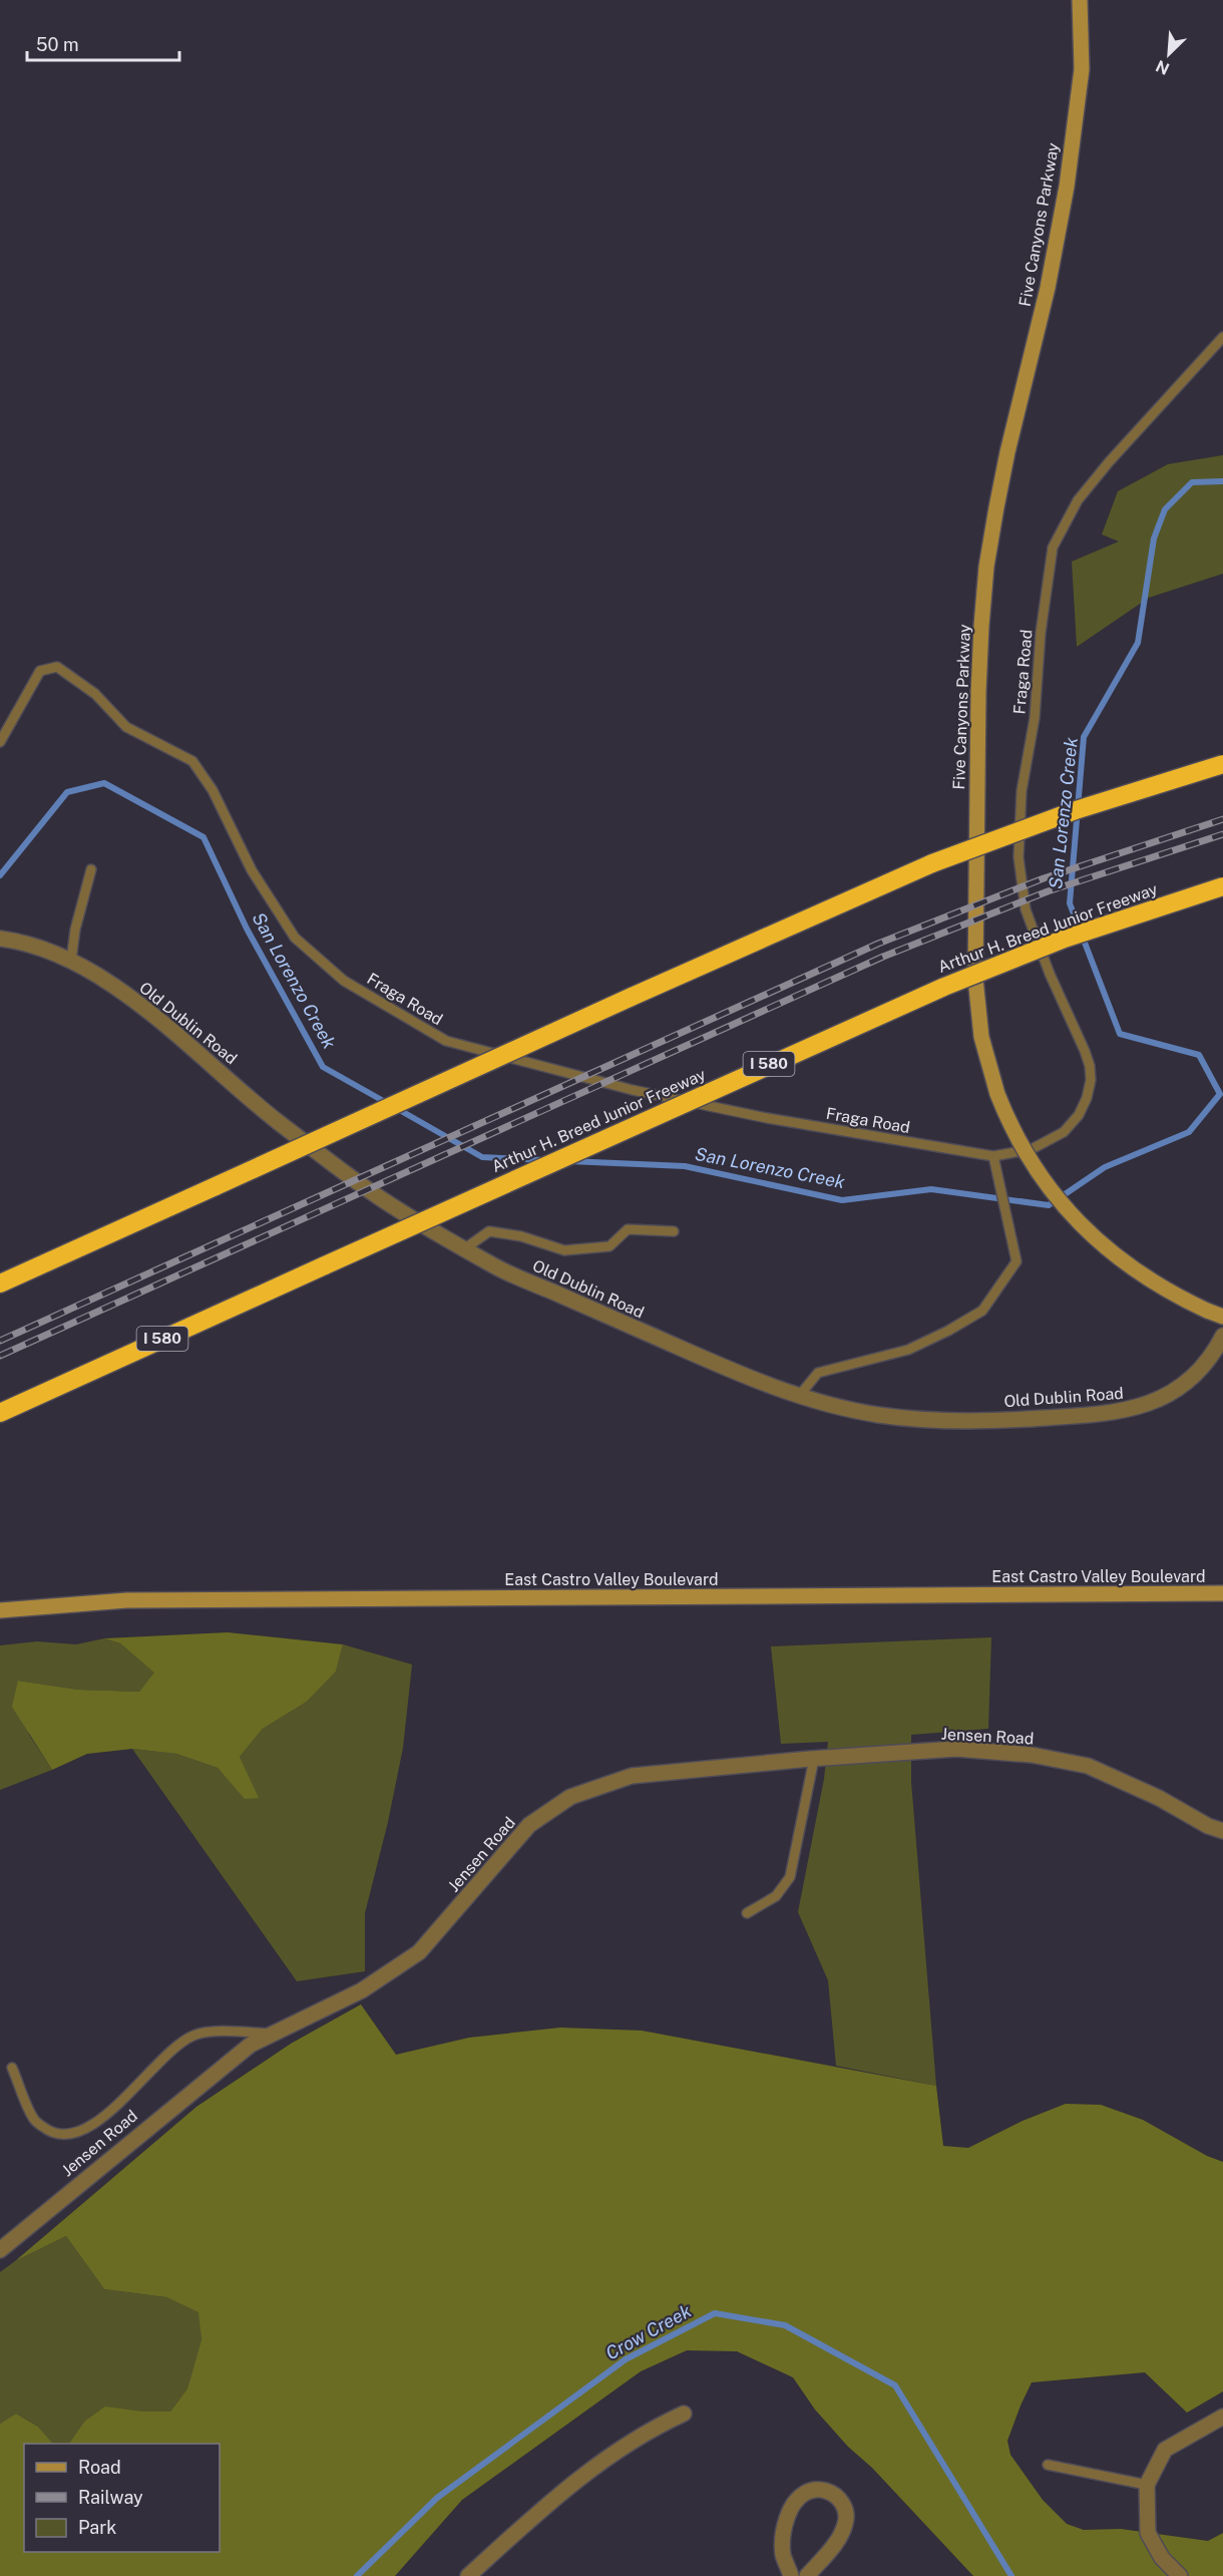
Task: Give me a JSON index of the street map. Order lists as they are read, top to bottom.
{
  "streets": {
    "highway": ["Arthur H. Breed Junior Freeway", "I 580"],
    "main road": ["Five Canyons Parkway", "East Castro Valley Boulevard"],
    "street": ["Old Dublin Road", "Jensen Road"],
    "lane": ["Fraga Road"]
  },
  "water": ["San Lorenzo Creek", "Crow Creek"],
  "legend": ["Road", "Railway", "Park"],
  "scale_bar": "50 m",
  "north": "bottom left"
}
